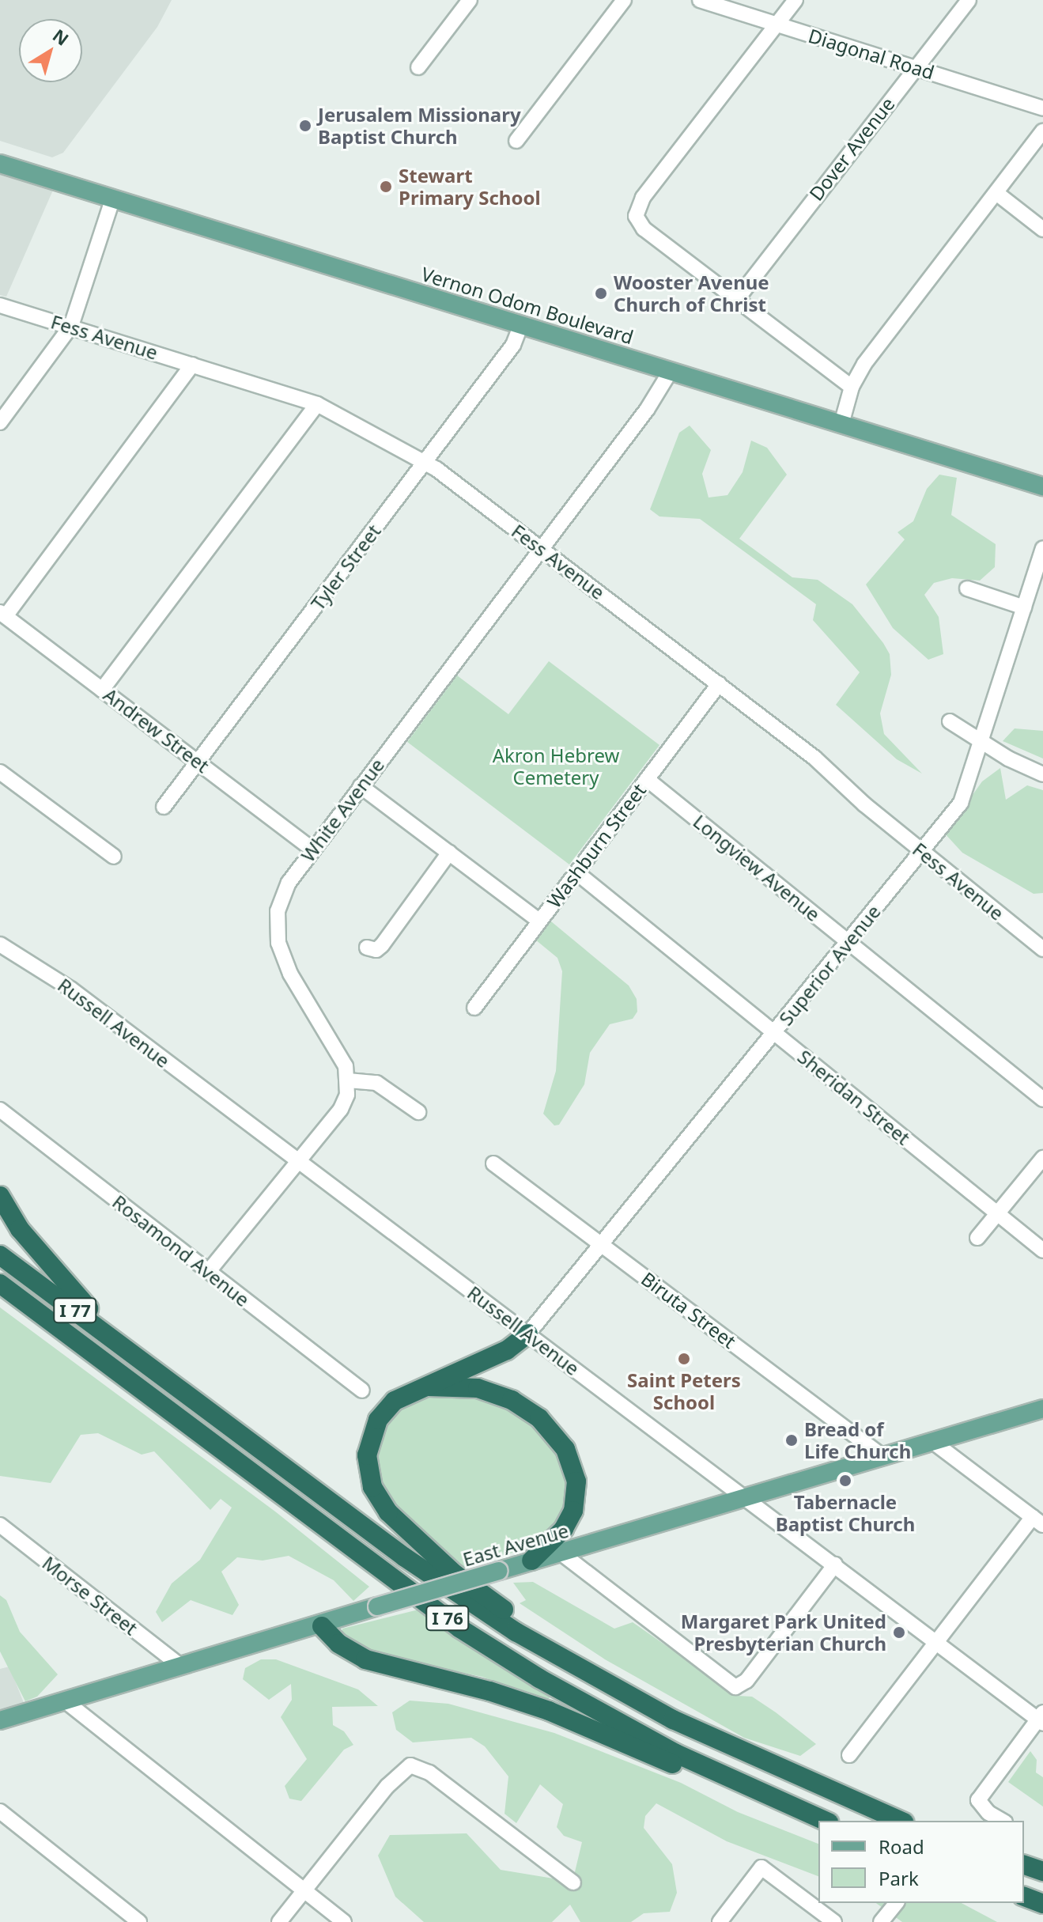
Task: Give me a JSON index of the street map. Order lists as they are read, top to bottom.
{
  "streets": {
    "highway": ["I 77", "I 76"],
    "main road": ["Vernon Odom Boulevard", "East Avenue"],
    "street": [
      "Diagonal Road",
      "Dover Avenue",
      "Fess Avenue",
      "Tyler Street",
      "Andrew Street",
      "White Avenue",
      "Washburn Street",
      "Longview Avenue",
      "Superior Avenue",
      "Russell Avenue",
      "Sheridan Street",
      "Rosamond Avenue",
      "Biruta Street",
      "Morse Street"
    ]
  },
  "crossings": [
    ["Diagonal Road", "Dover Avenue"],
    ["Vernon Odom Boulevard", "Tyler Street"],
    ["Vernon Odom Boulevard", "White Avenue"],
    ["Fess Avenue", "Tyler Street"],
    ["Fess Avenue", "White Avenue"],
    ["Fess Avenue", "Washburn Street"],
    ["Fess Avenue", "Superior Avenue"],
    ["Tyler Street", "Andrew Street"],
    ["Andrew Street", "White Avenue"],
    ["Washburn Street", "Longview Avenue"],
    ["Washburn Street", "Sheridan Street"],
    ["Longview Avenue", "Superior Avenue"],
    ["Superior Avenue", "Russell Avenue"],
    ["Superior Avenue", "Sheridan Street"],
    ["Superior Avenue", "Biruta Street"],
    ["Russell Avenue", "East Avenue"],
    ["Biruta Street", "East Avenue"],
    ["I 77", "I 76"],
    ["East Avenue", "Morse Street"]
  ],
  "parks": ["Akron Hebrew Cemetery"],
  "places": [
    "Jerusalem Missionary Baptist Church",
    "Stewart Primary School",
    "Wooster Avenue Church of Christ",
    "Saint Peters School",
    "Bread of Life Church",
    "Tabernacle Baptist Church",
    "Margaret Park United Presbyterian Church"
  ],
  "legend": ["Road", "Park"],
  "north": "top right"
}
